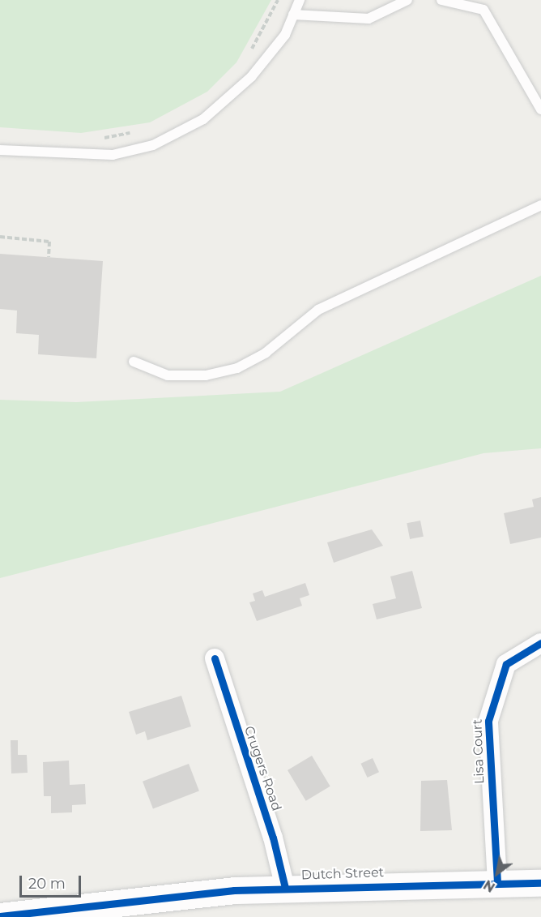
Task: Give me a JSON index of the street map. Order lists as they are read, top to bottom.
{
  "streets": {
    "street": ["Lisa Court", "Crugers Road", "Dutch Street"]
  },
  "crossings": [
    ["Lisa Court", "Dutch Street"],
    ["Crugers Road", "Dutch Street"]
  ],
  "scale_bar": "20 m",
  "north": "bottom left"
}
